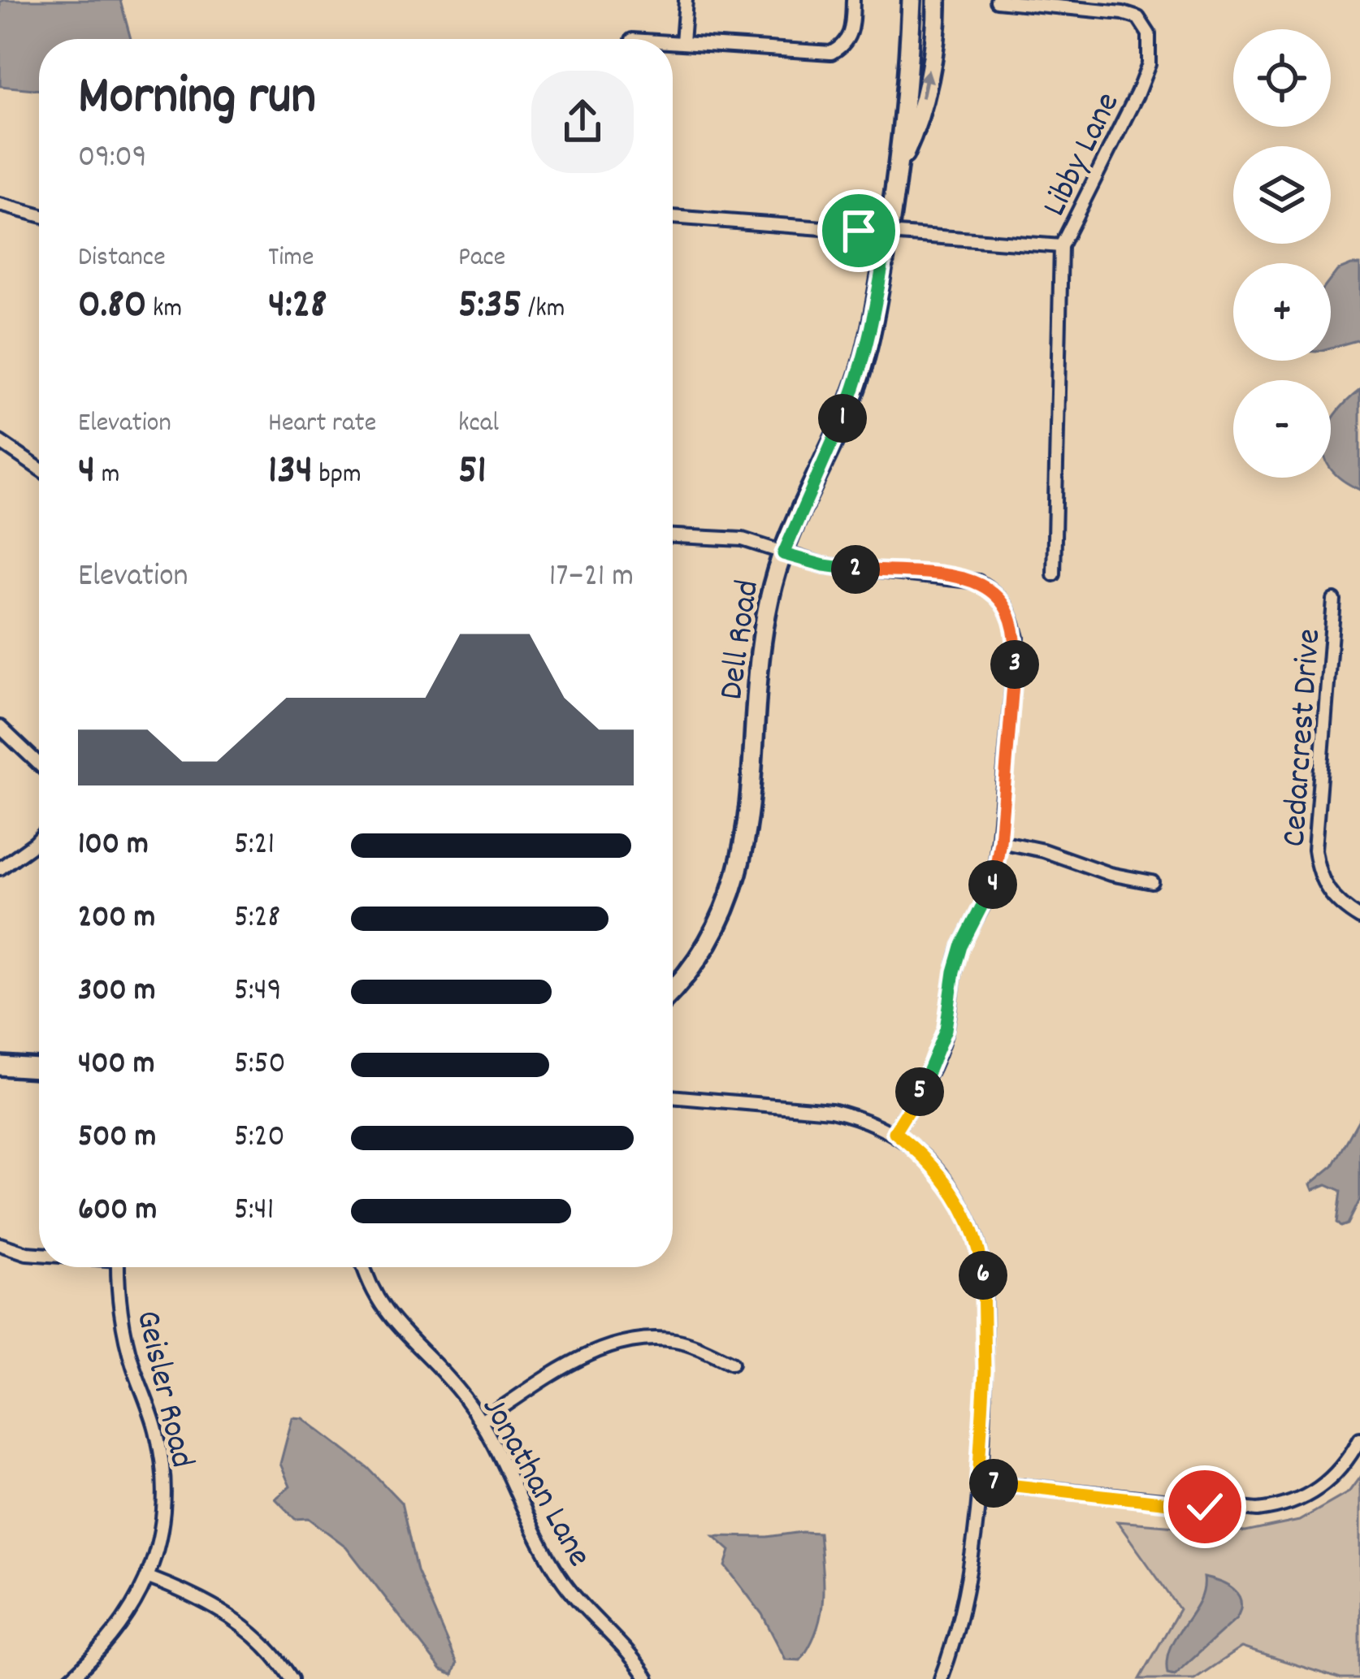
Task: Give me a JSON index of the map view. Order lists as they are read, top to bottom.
{
  "streets": {
    "street": [
      "Libby Lane",
      "Dell Road",
      "Cedarcrest Drive",
      "Geisler Road",
      "Jonathan Lane"
    ]
  },
  "page": {
    "map_buttons": ["+", "−"],
    "heading": ["Morning run", "09:09"],
    "stats": [
      ["Distance", "0.80 km"],
      ["Time", "4:28"],
      ["Pace", "5:35 /km"],
      ["Elevation", "4 m"],
      ["Heart rate", "134 bpm"],
      ["kcal", "51"]
    ],
    "pins": [
      "1",
      "2",
      "3",
      "4",
      "5",
      "6",
      "7"
    ],
    "chart": ["Elevation", "17–21 m"],
    "list": [
      {
        "name": "100 m",
        "note": "5:21"
      },
      {
        "name": "200 m",
        "note": "5:28"
      },
      {
        "name": "300 m",
        "note": "5:49"
      },
      {
        "name": "400 m",
        "note": "5:50"
      },
      {
        "name": "500 m",
        "note": "5:20"
      },
      {
        "name": "600 m",
        "note": "5:41"
      }
    ]
  }
}
